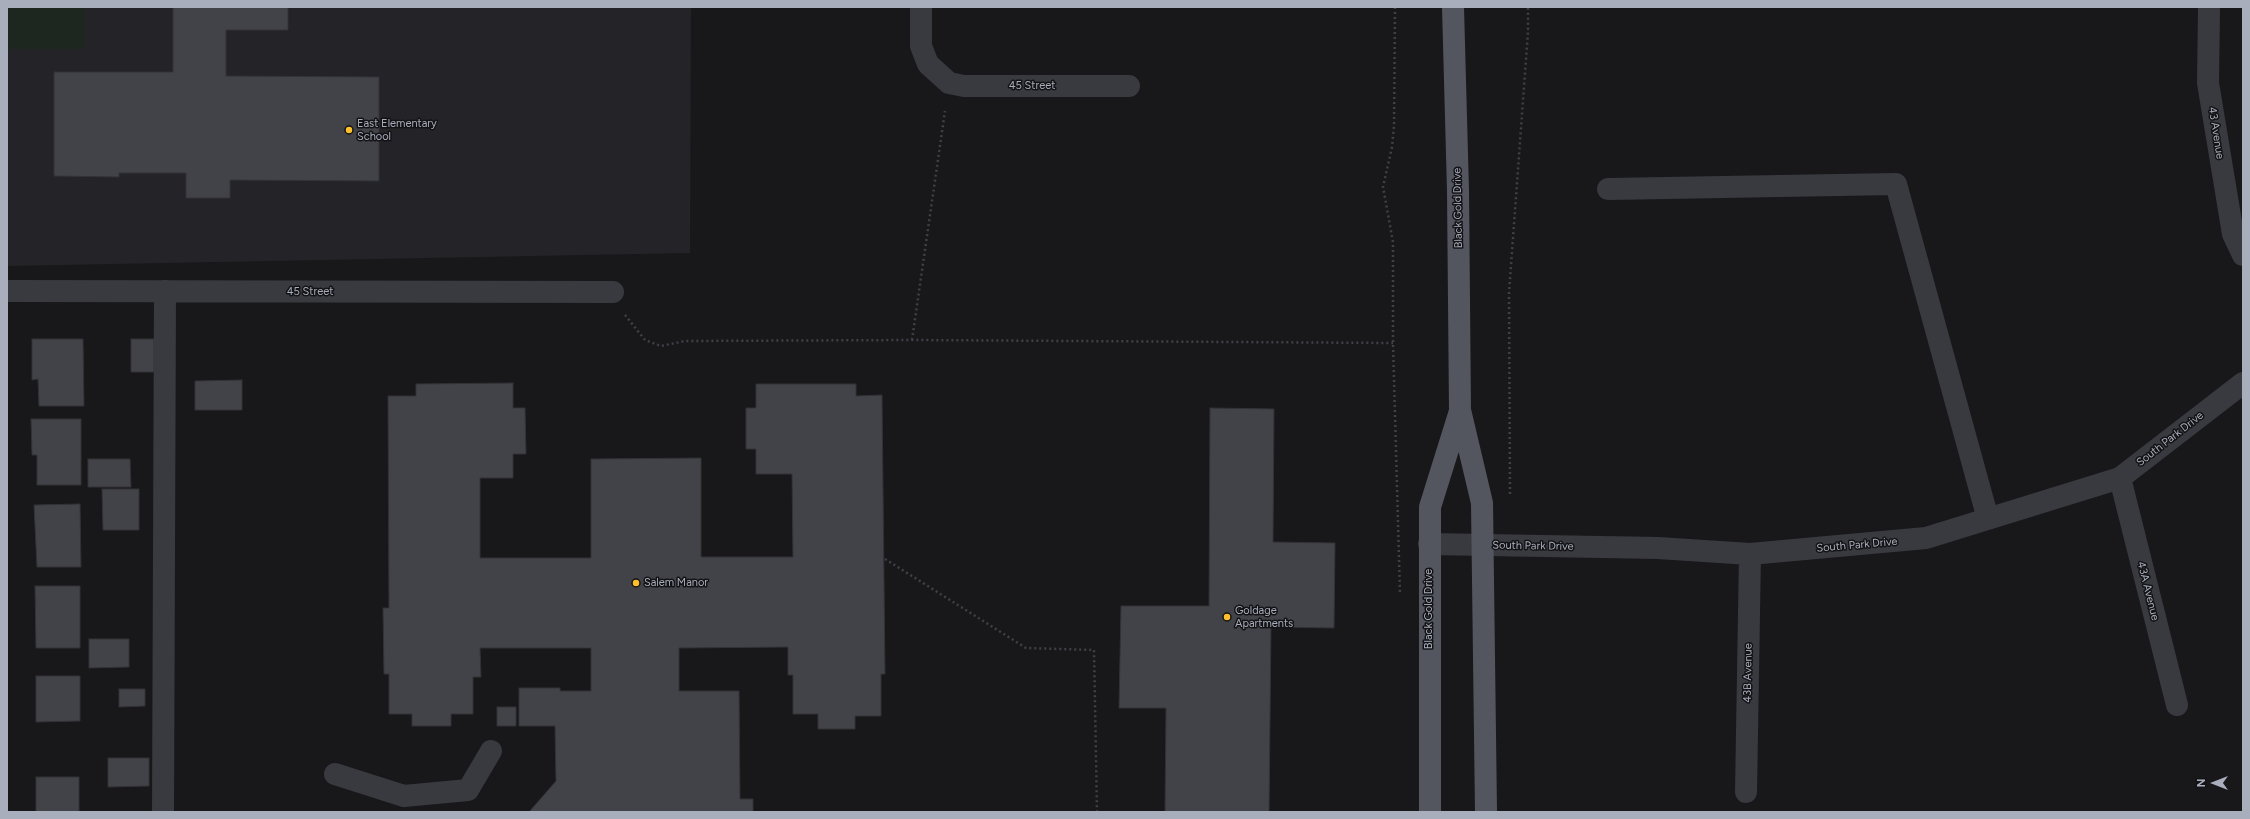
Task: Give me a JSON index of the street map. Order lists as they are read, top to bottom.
{
  "streets": {
    "main road": ["Black Gold Drive"],
    "street": [
      "45 Street",
      "43 Avenue",
      "South Park Drive",
      "43A Avenue",
      "43B Avenue"
    ]
  },
  "crossings": [
    ["Black Gold Drive", "South Park Drive"],
    ["South Park Drive", "43A Avenue"],
    ["South Park Drive", "43B Avenue"]
  ],
  "places": ["East Elementary School", "Salem Manor", "Goldage Apartments"],
  "north": "left"
}
